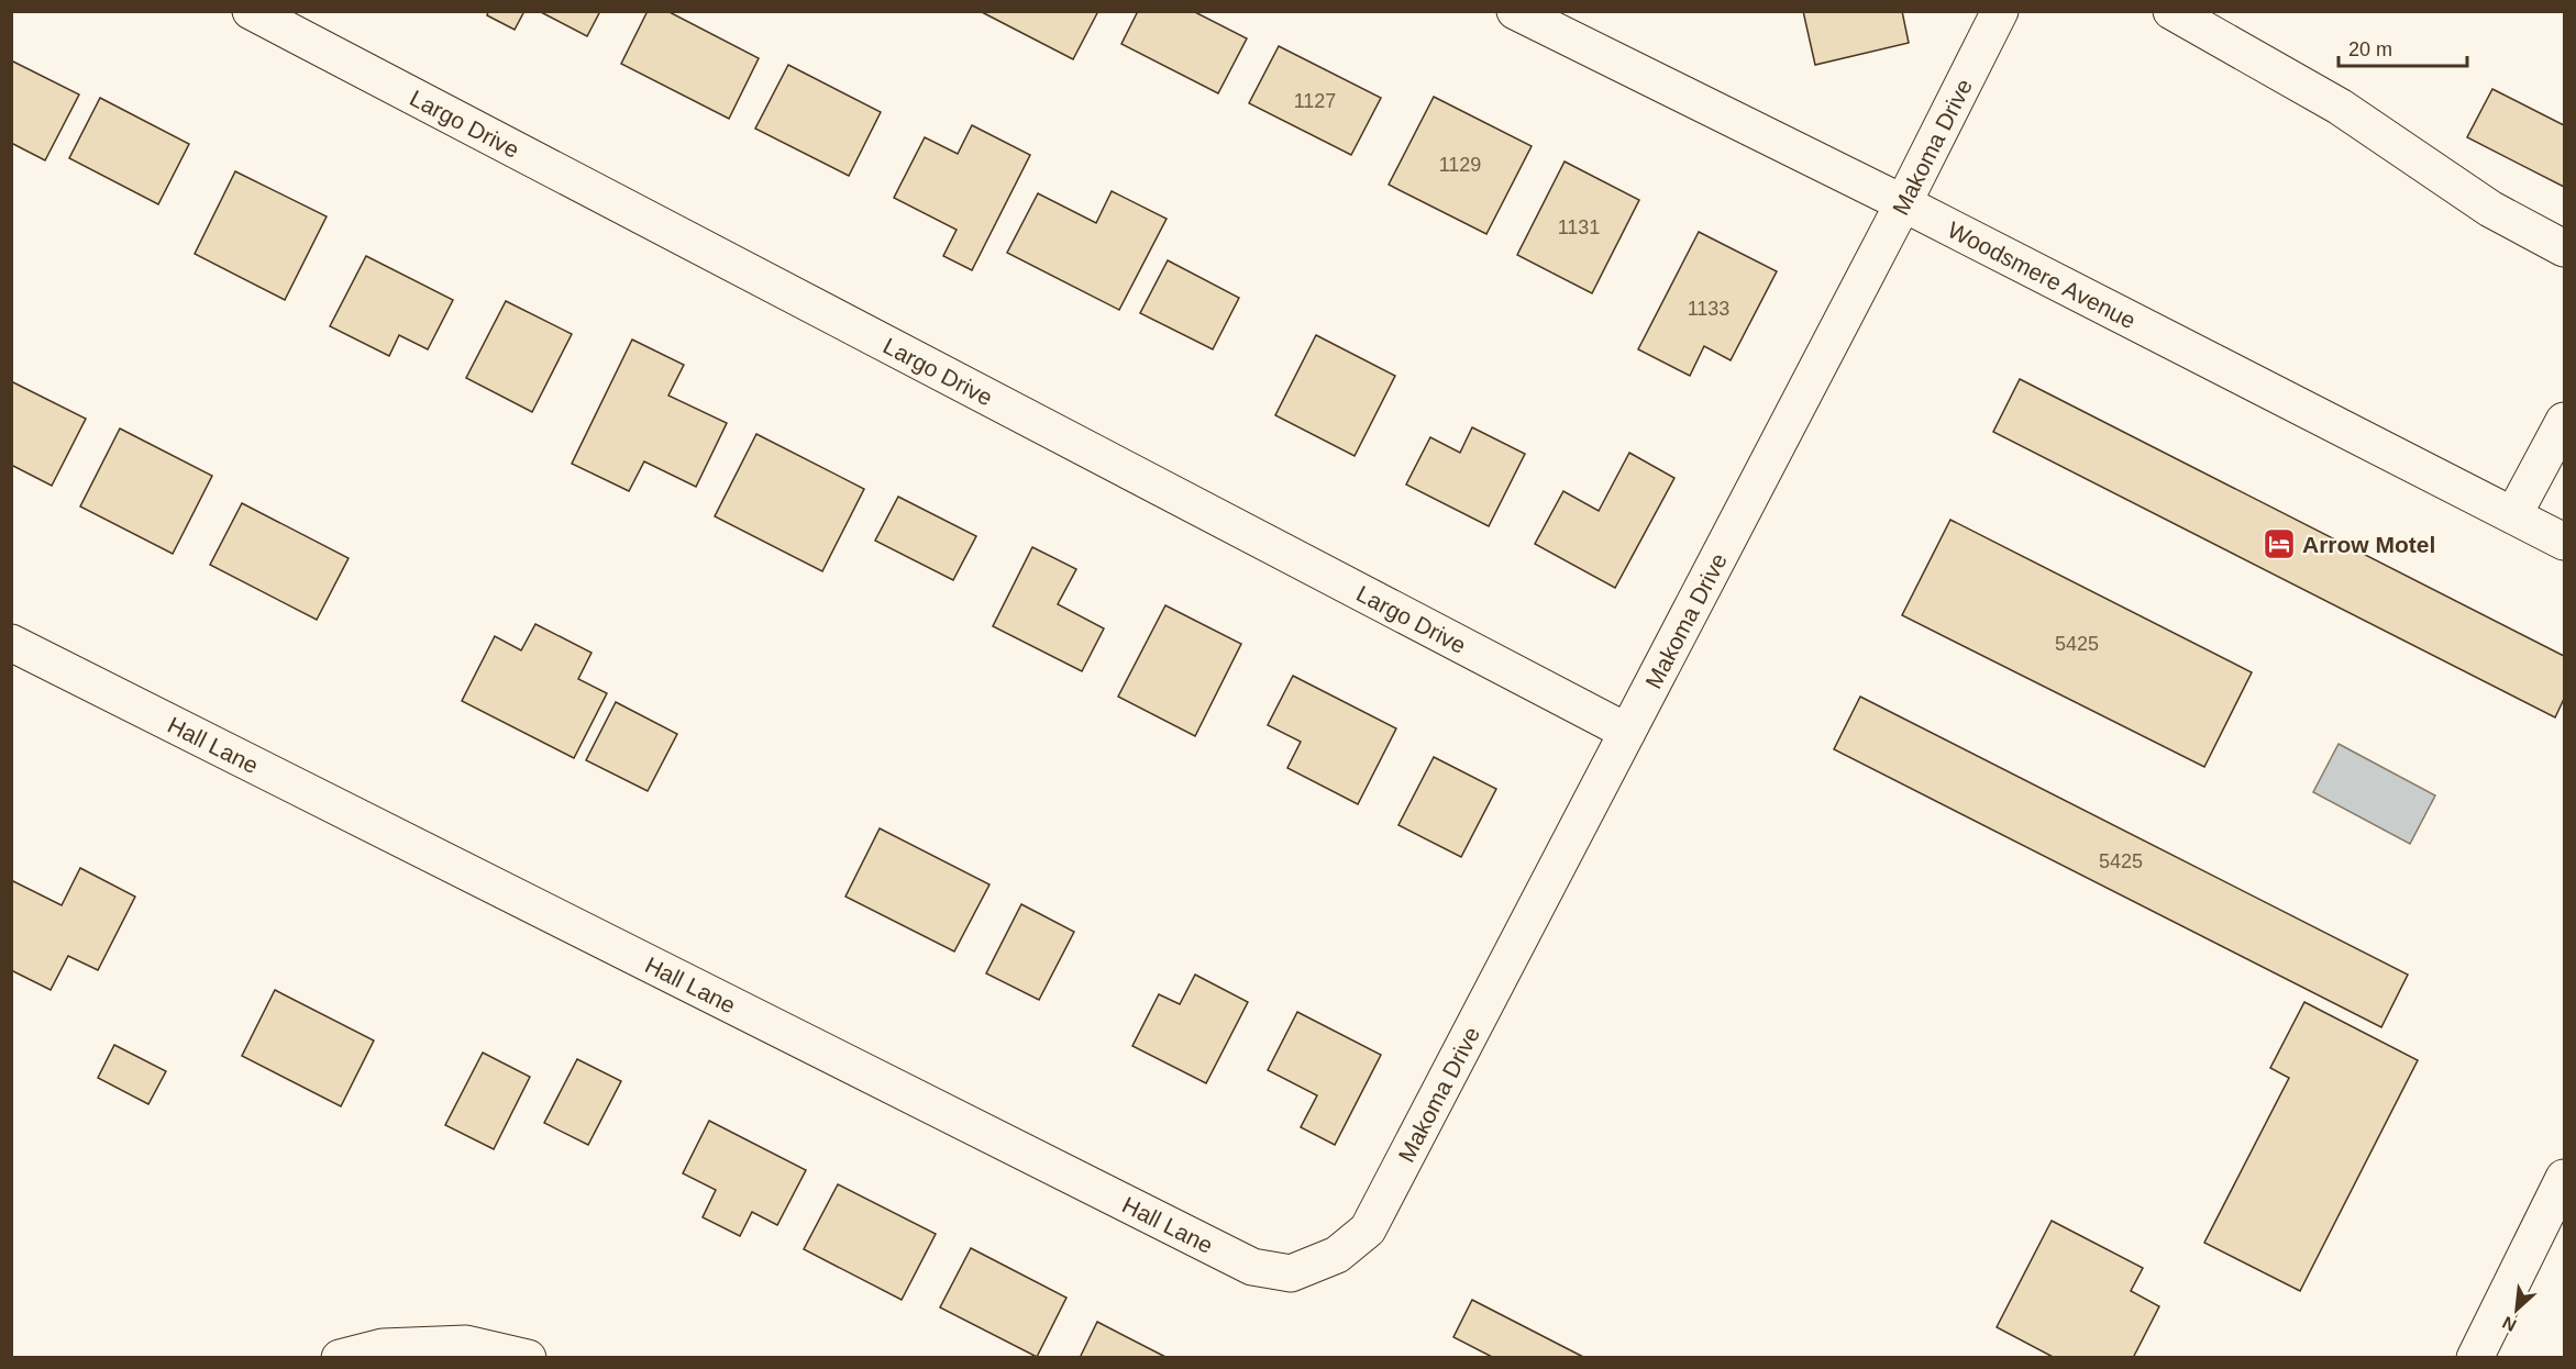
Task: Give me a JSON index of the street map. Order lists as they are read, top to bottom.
{
  "streets": {
    "street": [
      "Largo Drive",
      "Makoma Drive",
      "Woodsmere Avenue",
      "Hall Lane"
    ]
  },
  "crossings": [
    ["Largo Drive", "Makoma Drive"],
    ["Makoma Drive", "Woodsmere Avenue"],
    ["Makoma Drive", "Hall Lane"]
  ],
  "places": {
    "hotel": ["Arrow Motel"]
  },
  "house_numbers": [
    "1127",
    "1129",
    "1131",
    "1133",
    "5425",
    "5425"
  ],
  "scale_bar": "20 m",
  "north": "bottom left"
}
